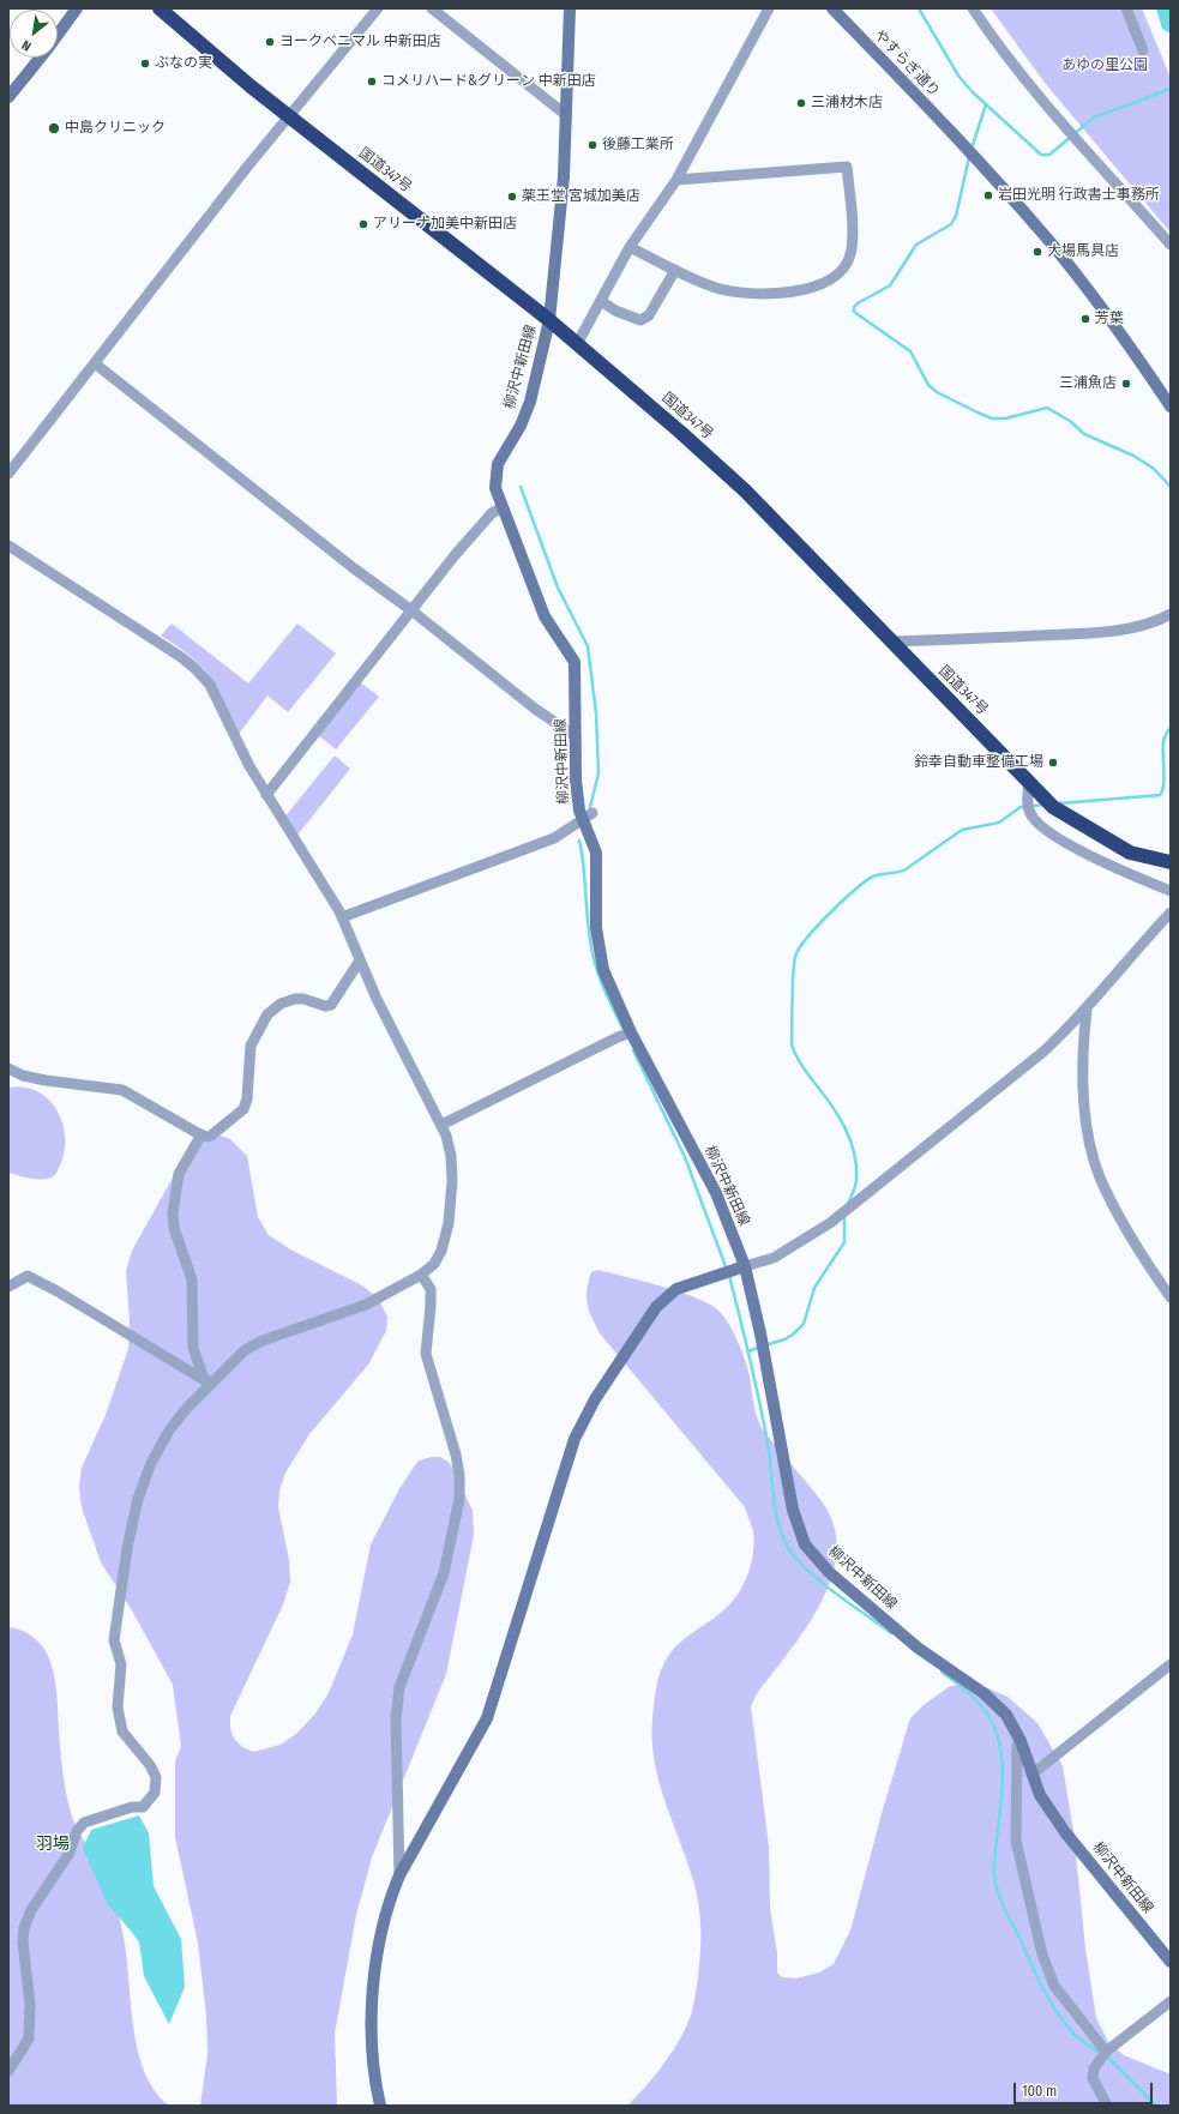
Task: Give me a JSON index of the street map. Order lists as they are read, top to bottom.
{
  "streets": {
    "highway": ["国道347号"],
    "street": ["やすらぎ通り", "柳沢中新田線"]
  },
  "crossings": [
    ["国道347号", "柳沢中新田線"]
  ],
  "districts": ["羽場"],
  "parks": ["あゆの里公園"],
  "places": [
    "ヨークベニマル 中新田店",
    "ぶなの実",
    "コメリハード&グリーン 中新田店",
    "三浦材木店",
    "中島クリニック",
    "後藤工業所",
    "岩田光明 行政書士事務所",
    "薬王堂 宮城加美店",
    "アリーナ加美中新田店",
    "大場馬具店",
    "芳葉",
    "三浦魚店",
    "鈴幸自動車整備工場"
  ],
  "scale_bar": "100 m",
  "north": "bottom left"
}
